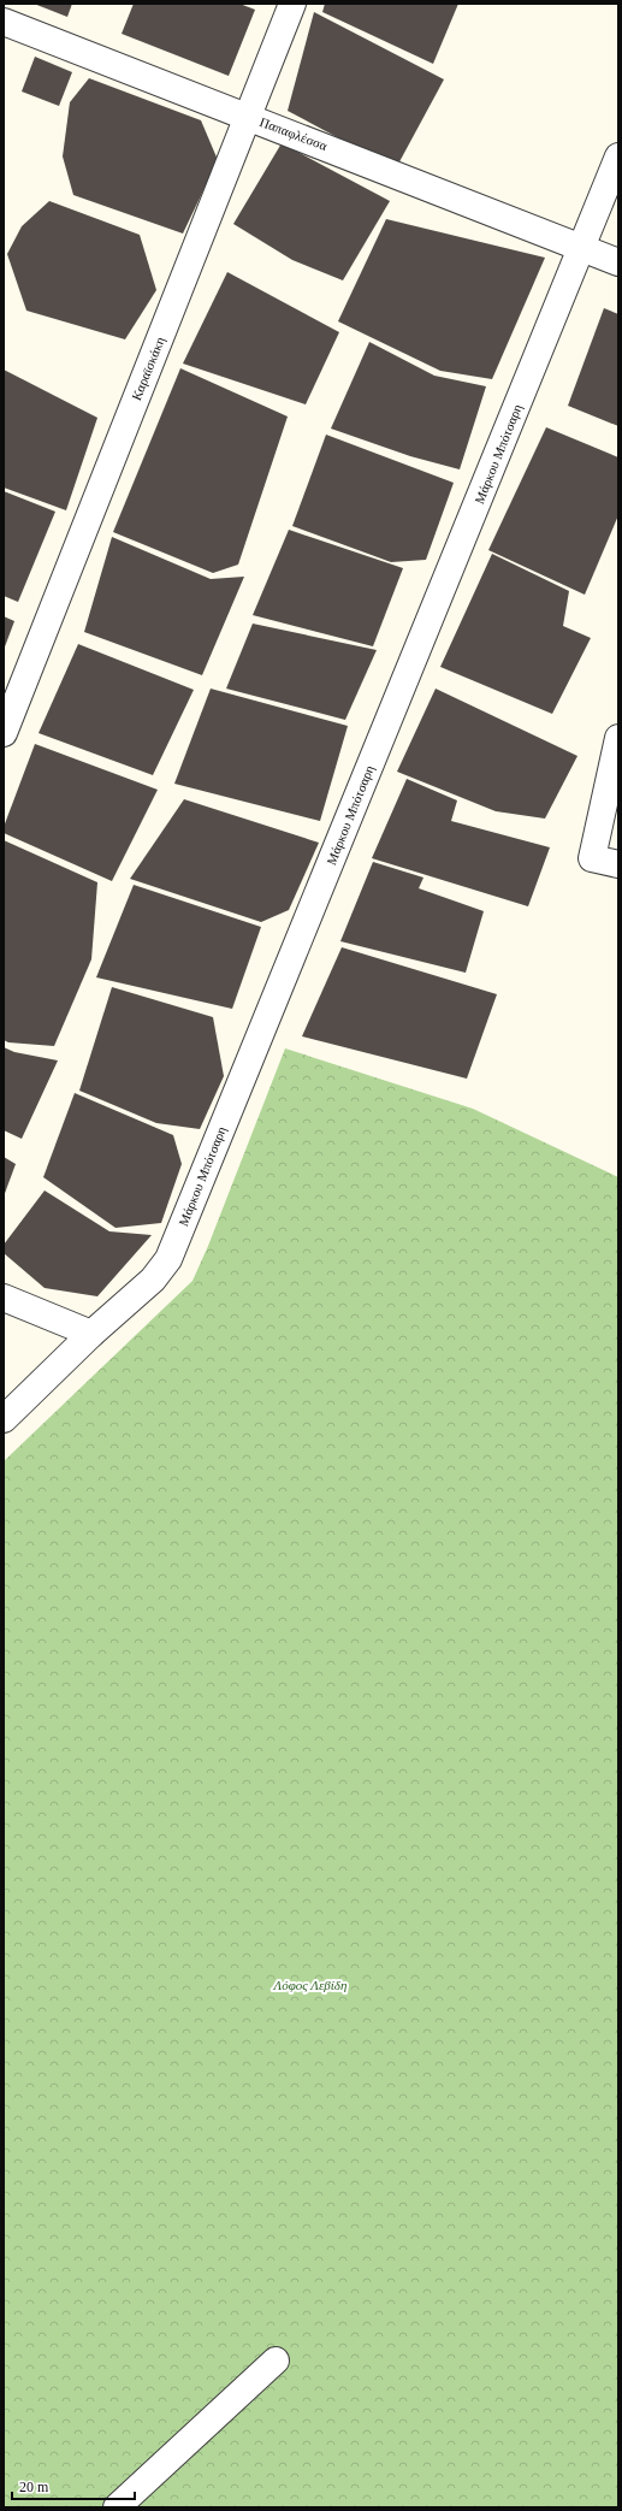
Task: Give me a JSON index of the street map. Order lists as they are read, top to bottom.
{
  "streets": {
    "street": ["Παπαφλέσσα", "Καραϊσκάκη", "Μάρκου Μπότσαρη"]
  },
  "crossings": [
    ["Παπαφλέσσα", "Καραϊσκάκη"],
    ["Παπαφλέσσα", "Μάρκου Μπότσαρη"]
  ],
  "parks": ["Λόφος Λεβίδη"],
  "scale_bar": "20 m"
}
